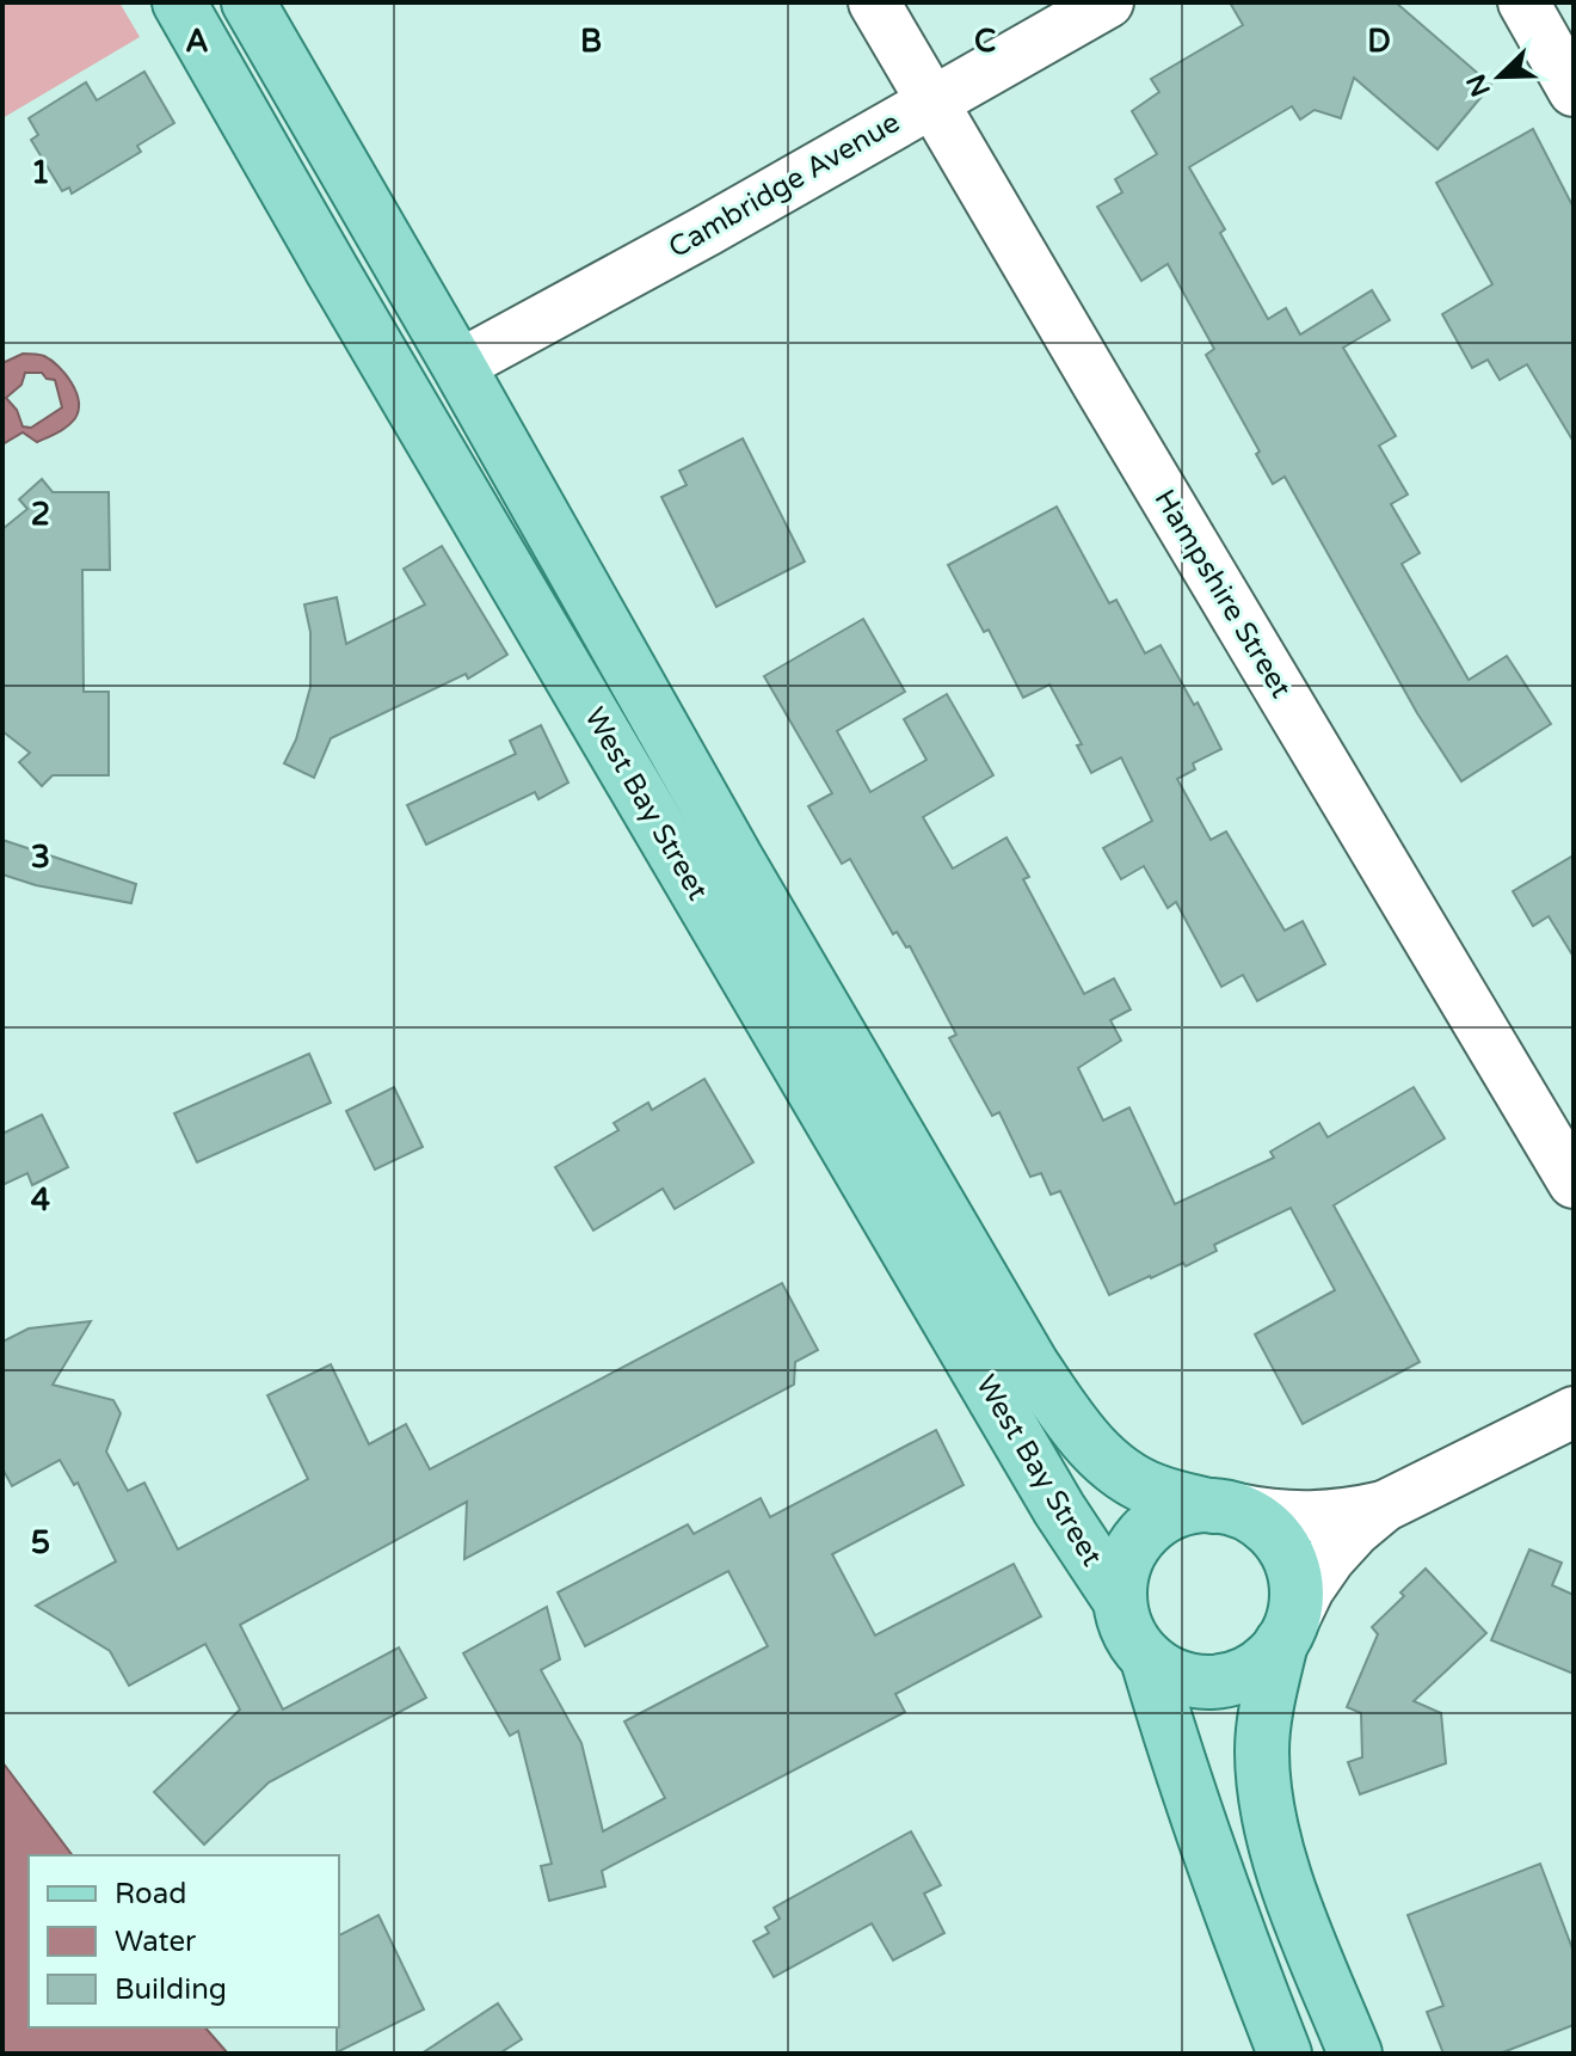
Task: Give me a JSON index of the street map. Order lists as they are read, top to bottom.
{
  "streets": {
    "main road": ["West Bay Street"],
    "street": ["Cambridge Avenue", "Hampshire Street"]
  },
  "crossings": [
    ["Cambridge Avenue", "Hampshire Street"],
    ["Cambridge Avenue", "West Bay Street"]
  ],
  "legend": ["Road", "Water", "Building"],
  "north": "bottom left",
  "grid": {
    "columns": [
      "A",
      "B",
      "C",
      "D"
    ],
    "rows": [
      "1",
      "2",
      "3",
      "4",
      "5"
    ]
  }
}
